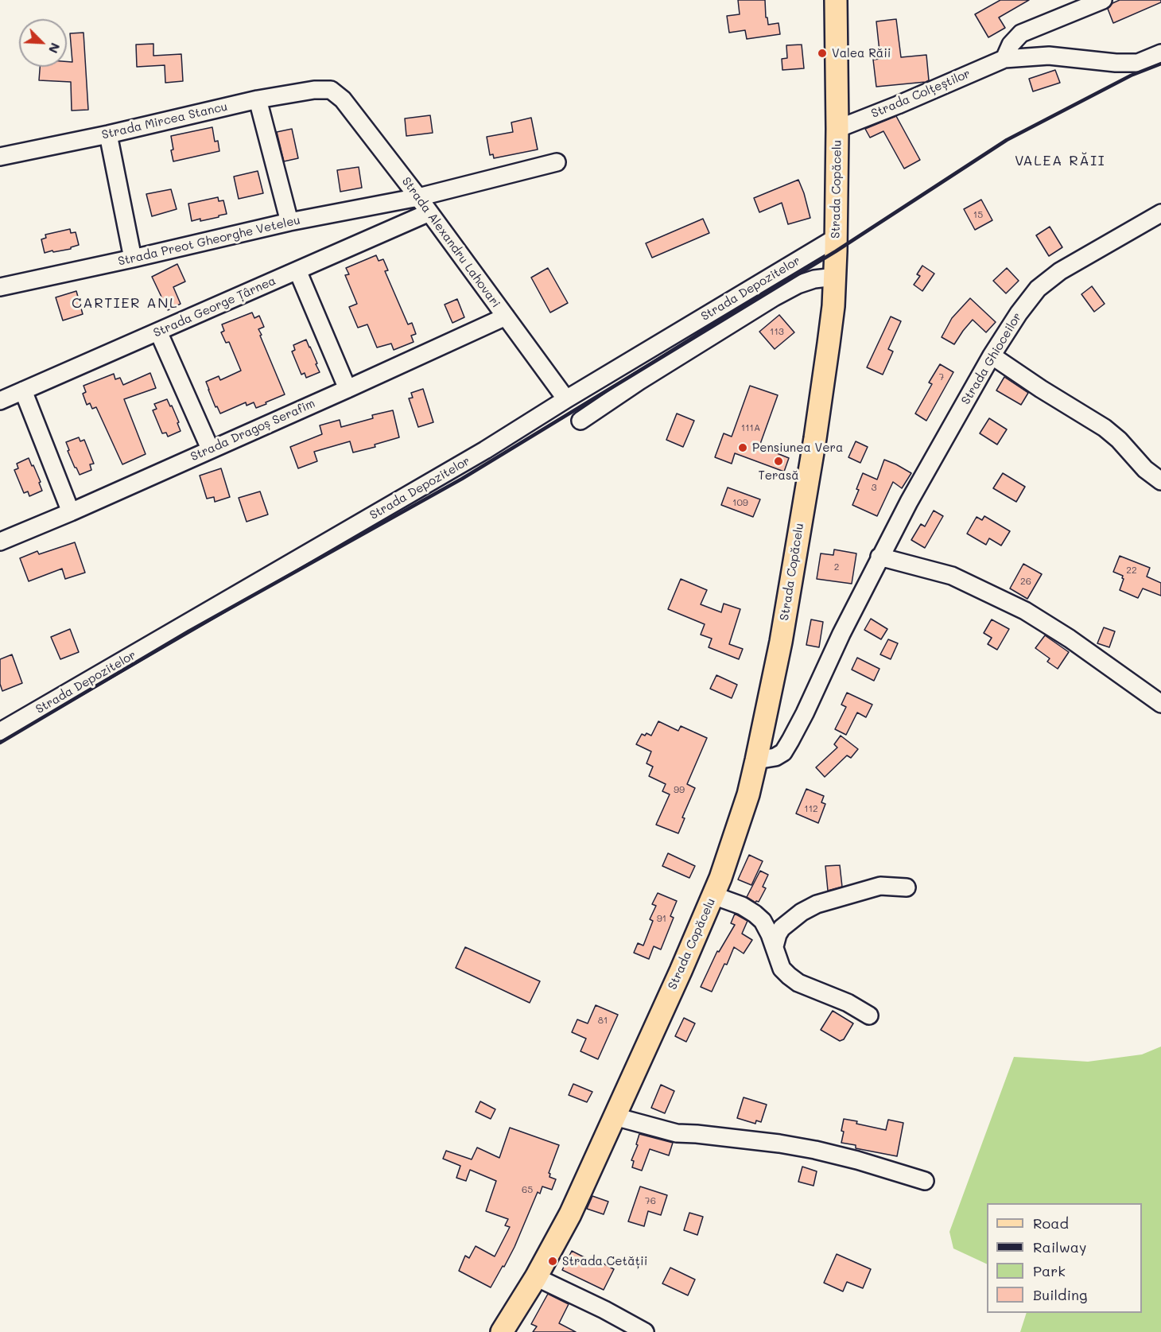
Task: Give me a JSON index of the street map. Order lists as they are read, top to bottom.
{
  "streets": {
    "main road": ["Strada Copăcelu"],
    "street": [
      "Strada Colțeștilor",
      "Strada Mircea Stancu",
      "Strada Preot Gheorghe Veteleu",
      "Strada Alexandru Lahovari",
      "Strada Depozitelor",
      "Strada George Țârnea",
      "Strada Ghioceilor",
      "Strada Dragoș Serafim"
    ]
  },
  "crossings": [
    ["Strada Colțeștilor", "Strada Copăcelu"],
    ["Strada Mircea Stancu", "Strada Alexandru Lahovari"],
    ["Strada Copăcelu", "Strada Depozitelor"],
    ["Strada Copăcelu", "Strada Ghioceilor"],
    ["Strada Preot Gheorghe Veteleu", "Strada Alexandru Lahovari"],
    ["Strada Alexandru Lahovari", "Strada Depozitelor"],
    ["Strada Alexandru Lahovari", "Strada George Țârnea"],
    ["Strada Alexandru Lahovari", "Strada Dragoș Serafim"]
  ],
  "districts": ["VALEA RĂII", "CARTIER ANL"],
  "places": [
    "Valea Răii",
    "Pensiunea Vera",
    "Terasă",
    "Strada Cetății"
  ],
  "house_numbers": [
    "15",
    "113",
    "7",
    "111A",
    "3",
    "109",
    "2",
    "22",
    "26",
    "99",
    "112",
    "91",
    "81",
    "65",
    "76"
  ],
  "legend": [
    "Road",
    "Railway",
    "Park",
    "Building"
  ],
  "north": "bottom right"
}
